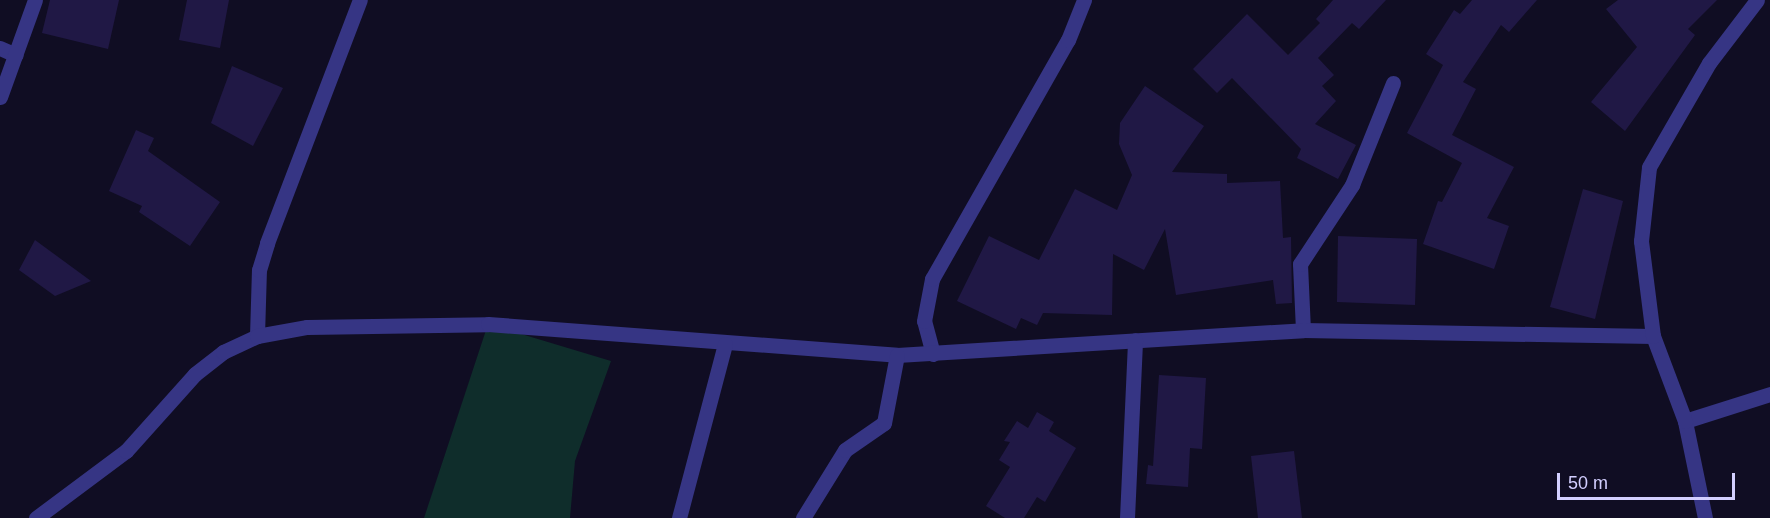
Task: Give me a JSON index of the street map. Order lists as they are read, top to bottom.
{
  "scale_bar": "50 m"
}
